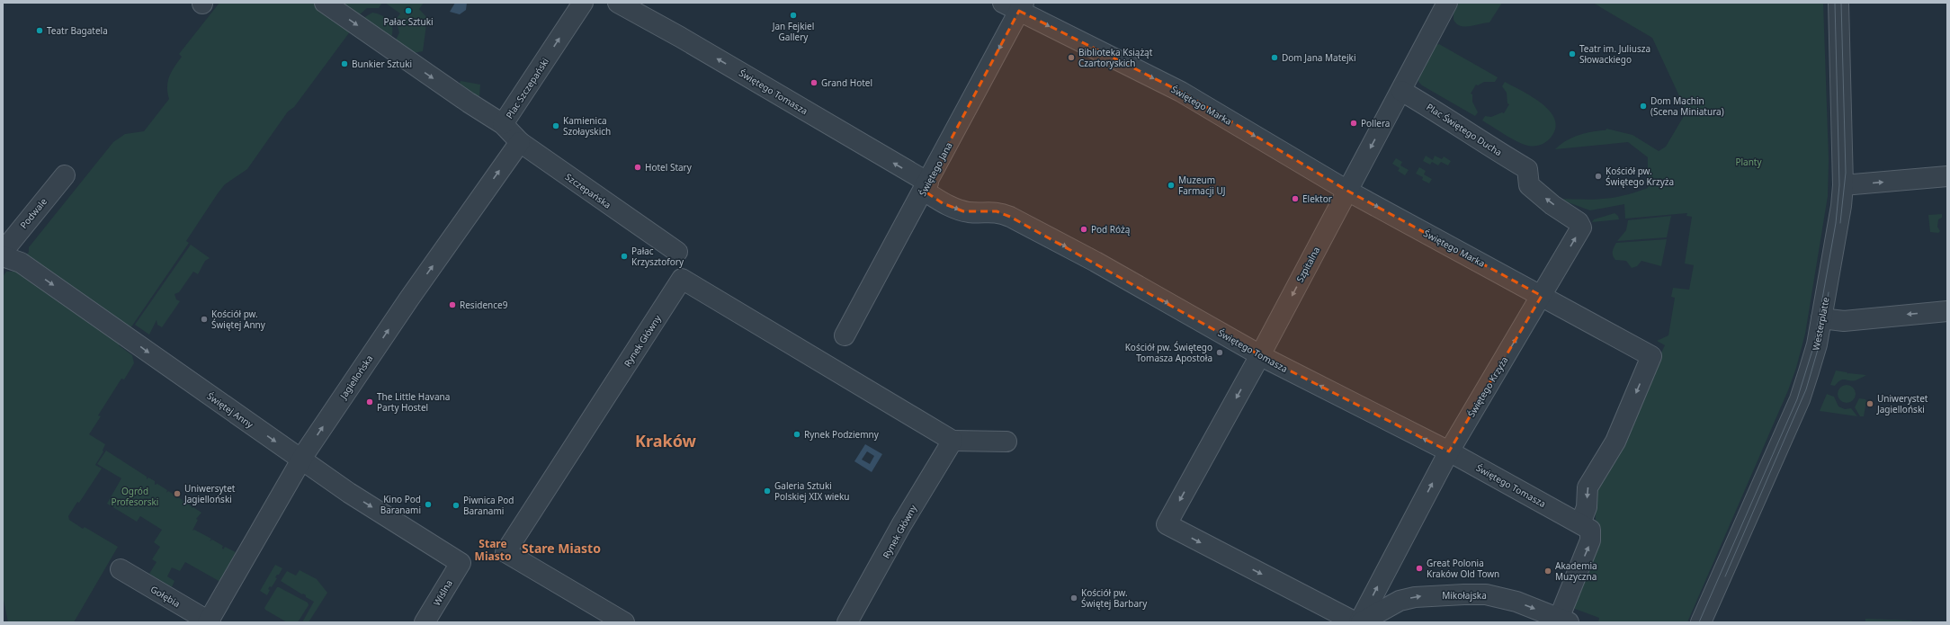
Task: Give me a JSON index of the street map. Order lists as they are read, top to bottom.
{
  "streets": {
    "street": [
      "Plac Szczepański",
      "Świętego Tomasza",
      "Świętego Marka",
      "Plac Świętego Ducha",
      "Świętego Jana",
      "Szczepańska",
      "Podwale",
      "Szpitalna",
      "Westerplatte",
      "Rynek Główny",
      "Jagiellońska",
      "Świętego Krzyża",
      "Świętej Anny",
      "Wiślna",
      "Mikołajska",
      "Gołębia"
    ]
  },
  "crossings": [
    ["Plac Szczepański", "Szczepańska"],
    ["Świętego Tomasza", "Świętego Marka"],
    ["Świętego Tomasza", "Świętego Jana"],
    ["Świętego Tomasza", "Szpitalna"],
    ["Świętego Tomasza", "Świętego Krzyża"],
    ["Świętego Marka", "Świętego Jana"],
    ["Świętego Marka", "Szpitalna"],
    ["Świętego Marka", "Świętego Krzyża"],
    ["Plac Świętego Ducha", "Szpitalna"],
    ["Plac Świętego Ducha", "Świętego Krzyża"],
    ["Szczepańska", "Jagiellońska"],
    ["Jagiellońska", "Świętej Anny"],
    ["Jagiellońska", "Gołębia"],
    ["Świętego Krzyża", "Mikołajska"],
    ["Świętej Anny", "Wiślna"]
  ],
  "one_way": [
    "Świętego Marka",
    "Świętego Jana",
    "Jagiellońska",
    "Świętego Krzyża",
    "Świętej Anny",
    "Mikołajska"
  ],
  "districts": ["Kraków", "Stare Miasto", "Stare Miasto"],
  "parks": ["Planty", "Ogród Profesorski"],
  "places": [
    "Pałac Sztuki",
    "Jan Fejkiel Gallery",
    "Teatr Bagatela",
    "Teatr im. Juliusza Słowackiego",
    "Biblioteka Książąt Czartoryskich",
    "Dom Jana Matejki",
    "Bunkier Sztuki",
    "Grand Hotel",
    "Dom Machin (Scena Miniatura)",
    "Pollera",
    "Kamienica Szołayskich",
    "Hotel Stary",
    "Kościół pw. Świętego Krzyża",
    "Muzeum Farmacji UJ",
    "Elektor",
    "Pod Różą",
    "Pałac Krzysztofory",
    "Residence9",
    "Kościół pw. Świętej Anny",
    "Kościół pw. Świętego Tomasza Apostoła",
    "The Little Havana Party Hostel",
    "Uniwerystet Jagielloński",
    "Rynek Podziemny",
    "Galeria Sztuki Polskiej XIX wieku",
    "Uniwersytet Jagielloński",
    "Kino Pod Baranami",
    "Piwnica Pod Baranami",
    "Great Polonia Kraków Old Town",
    "Akademia Muzyczna",
    "Kościół pw. Świętej Barbary"
  ]
}
